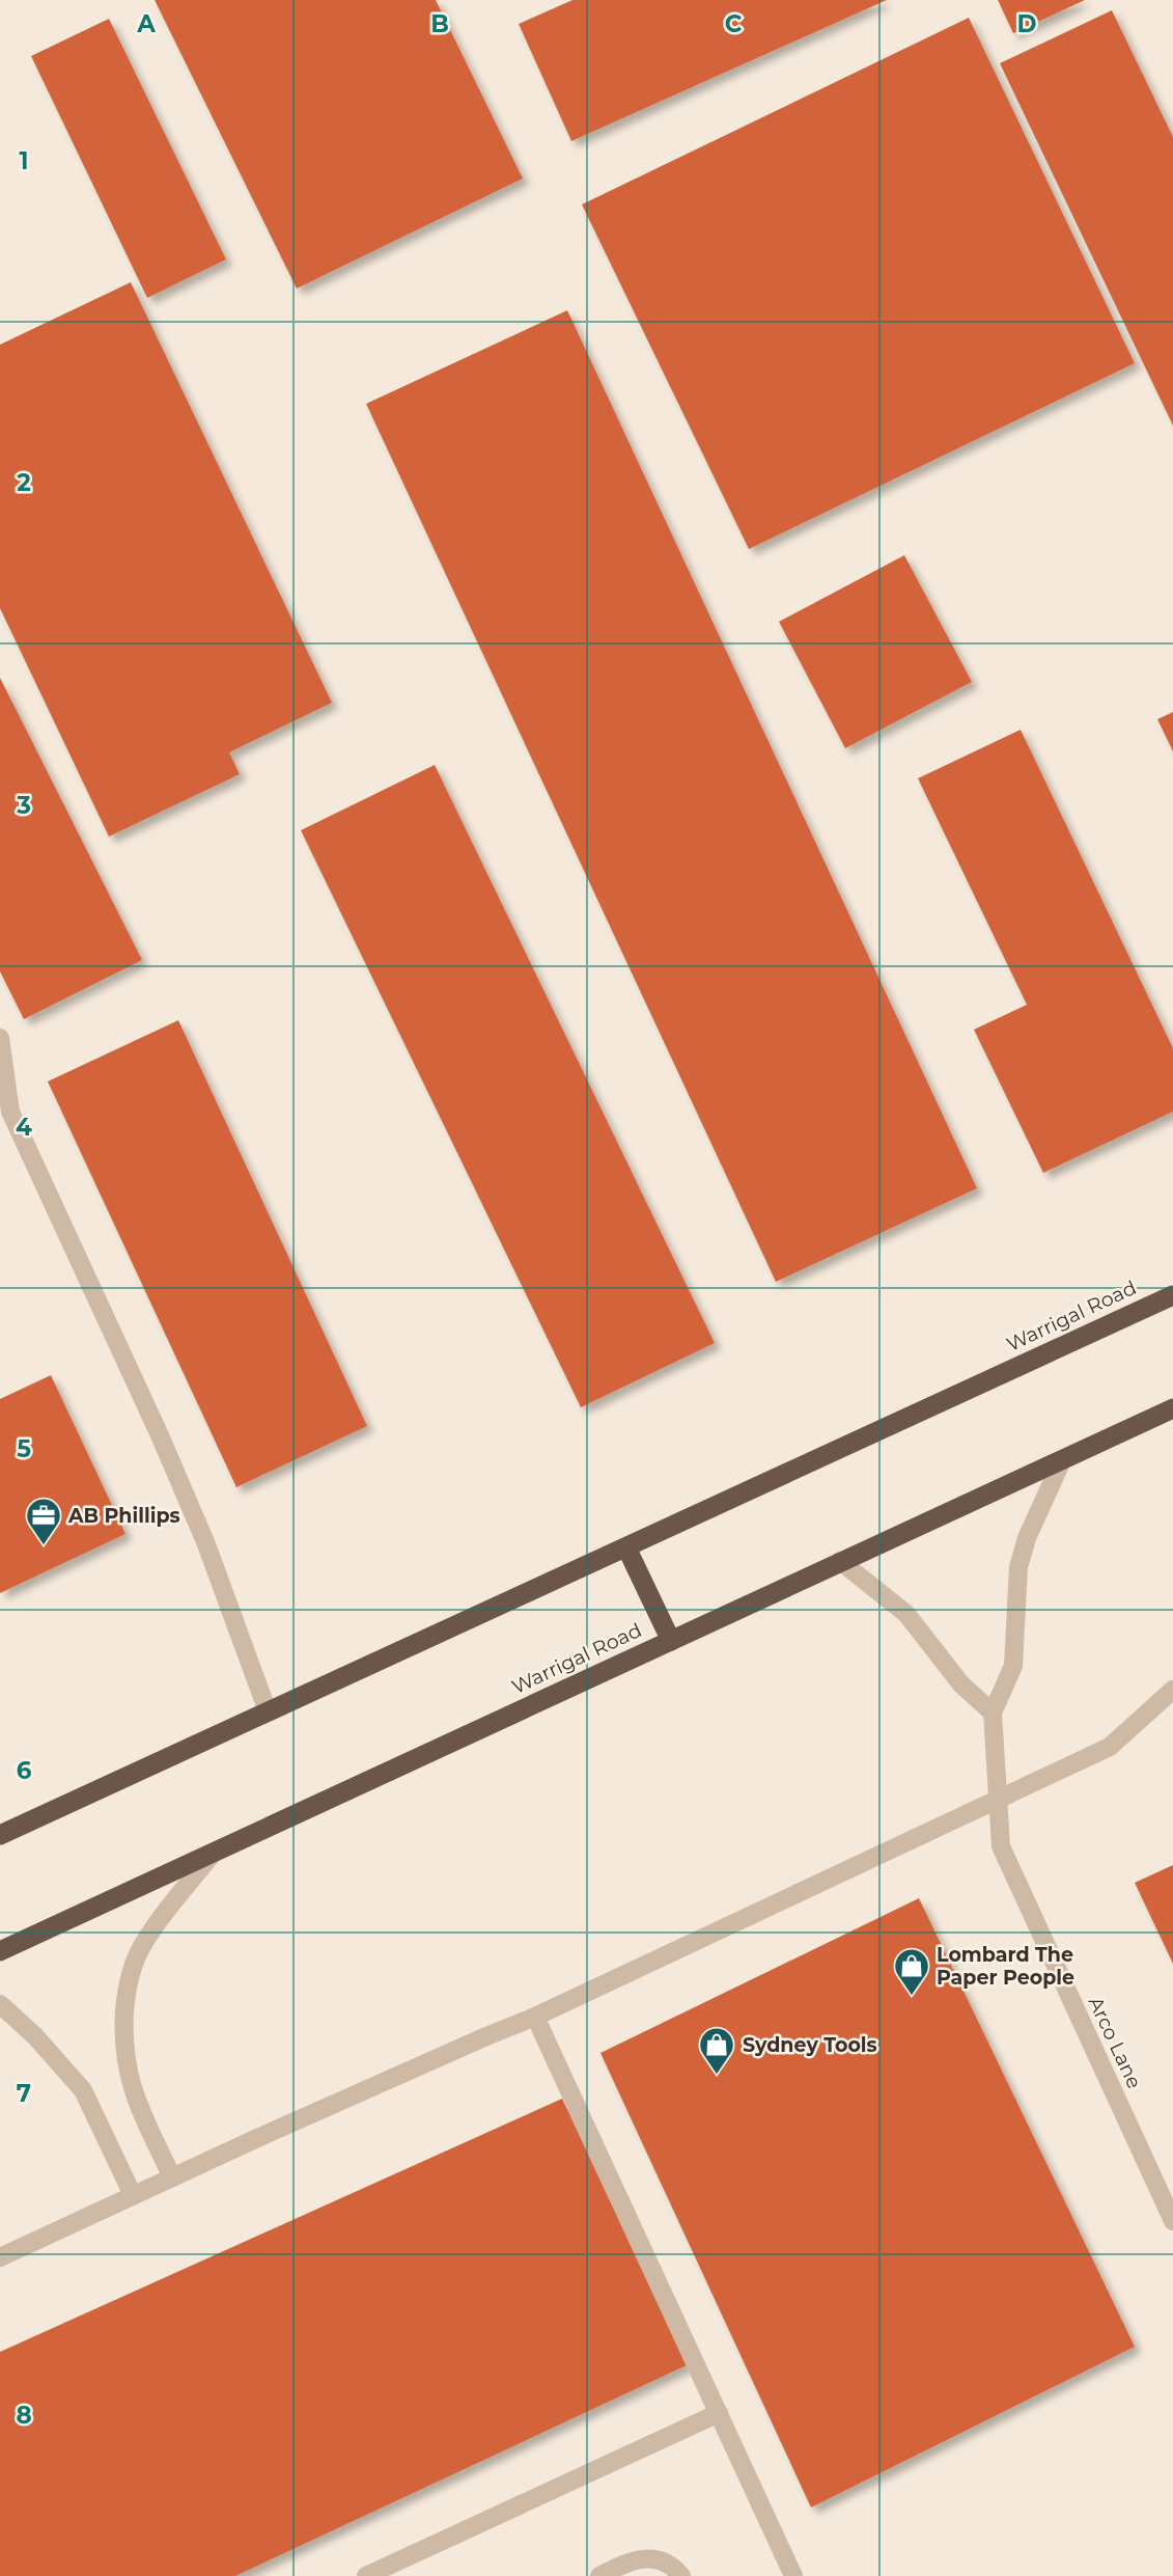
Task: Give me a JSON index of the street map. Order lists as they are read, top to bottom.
{
  "streets": {
    "highway": ["Warrigal Road"],
    "street": ["Arco Lane"]
  },
  "crossings": [
    ["Warrigal Road", "Arco Lane"]
  ],
  "places": {
    "office": ["AB Phillips"],
    "shop": ["Lombard The Paper People", "Sydney Tools"]
  },
  "grid": {
    "columns": [
      "A",
      "B",
      "C",
      "D"
    ],
    "rows": [
      "1",
      "2",
      "3",
      "4",
      "5",
      "6",
      "7",
      "8"
    ]
  }
}
